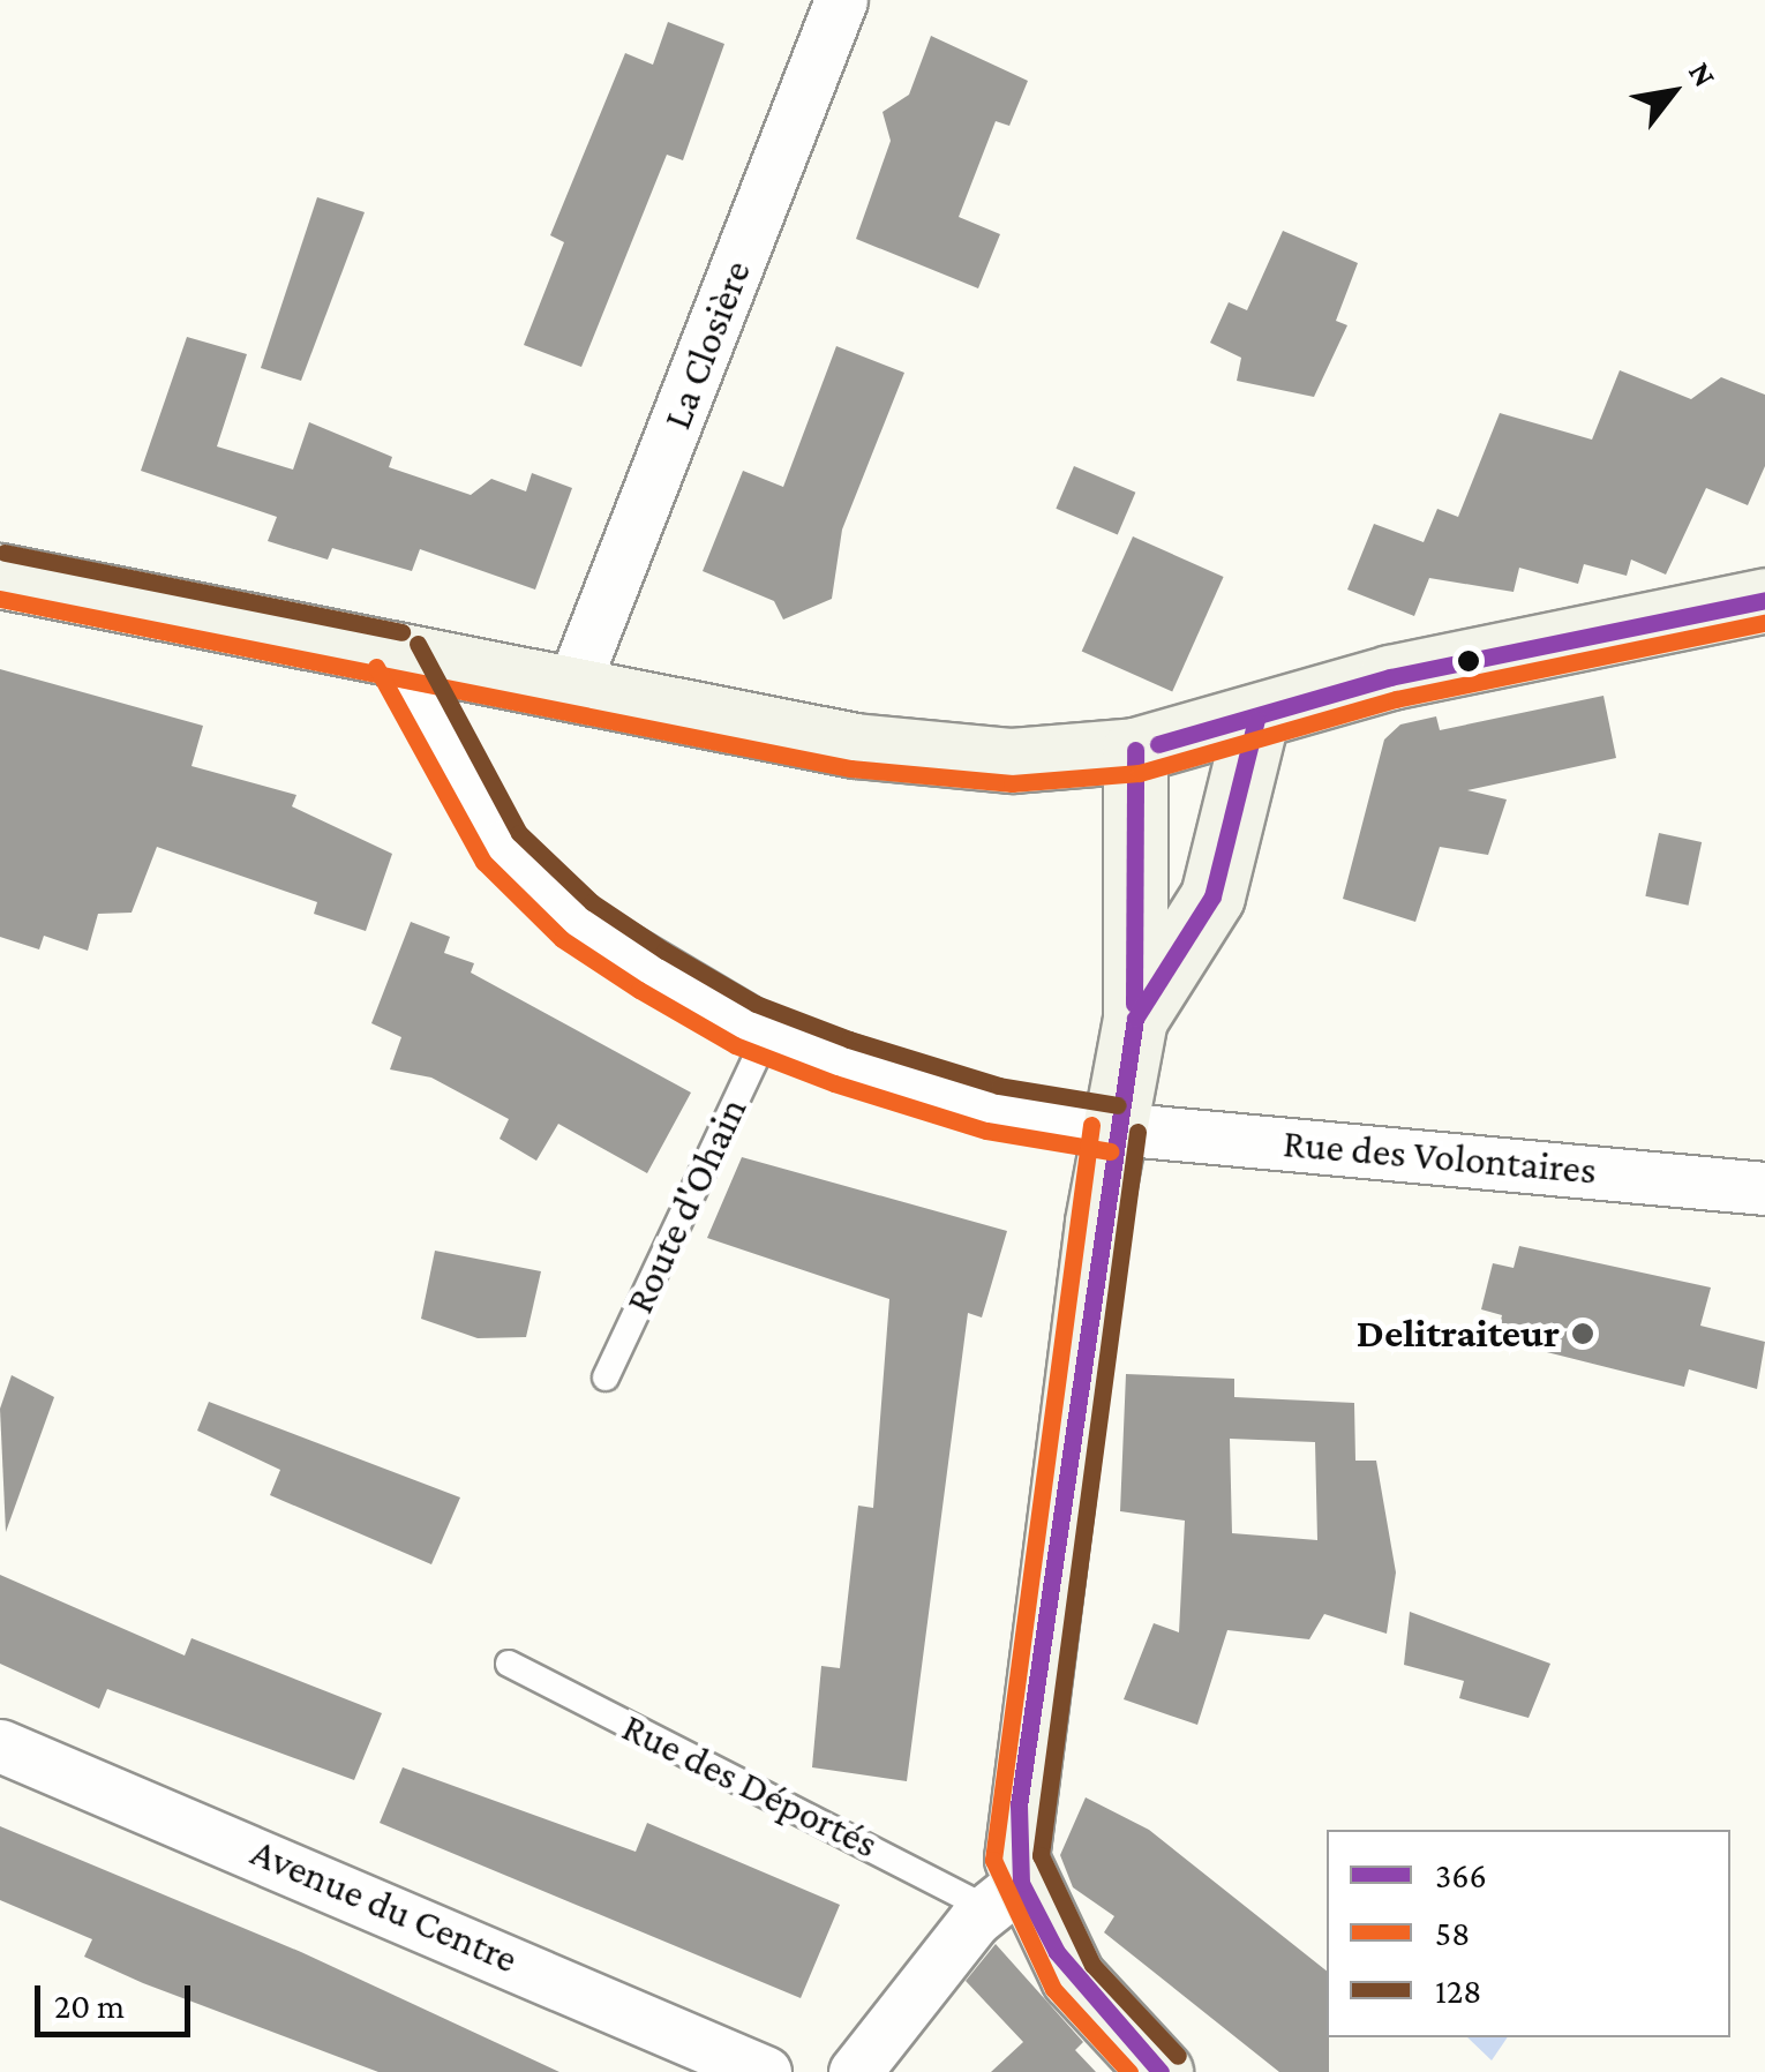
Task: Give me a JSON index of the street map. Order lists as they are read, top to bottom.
{
  "streets": {
    "street": ["La Closière", "Rue des Volontaires", "Avenue du Centre"],
    "lane": ["Route d'Ohain", "Rue des Déportés"]
  },
  "places": ["Delitraiteur"],
  "lines": ["transit line 128", "transit line 58", "transit line 366"],
  "legend": ["366", "58", "128"],
  "scale_bar": "20 m",
  "north": "top right"
}
